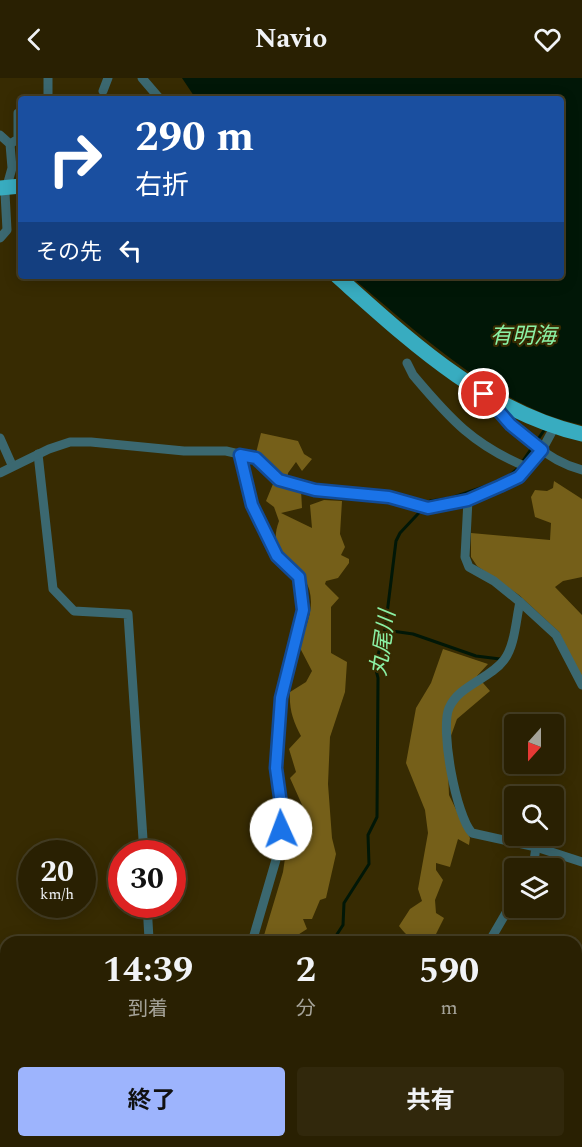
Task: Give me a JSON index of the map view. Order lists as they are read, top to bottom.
{
  "water": ["有明海", "丸尾川"],
  "north": "bottom",
  "page": {
    "header": "Navio",
    "turn": ["290 m", "右折"],
    "then": "その先",
    "speed": "20 km/h",
    "limit": "30",
    "eta": [
      "14:39",
      "到着",
      "2",
      "分",
      "590",
      "m"
    ],
    "buttons": ["終了", "共有"]
  }
}
